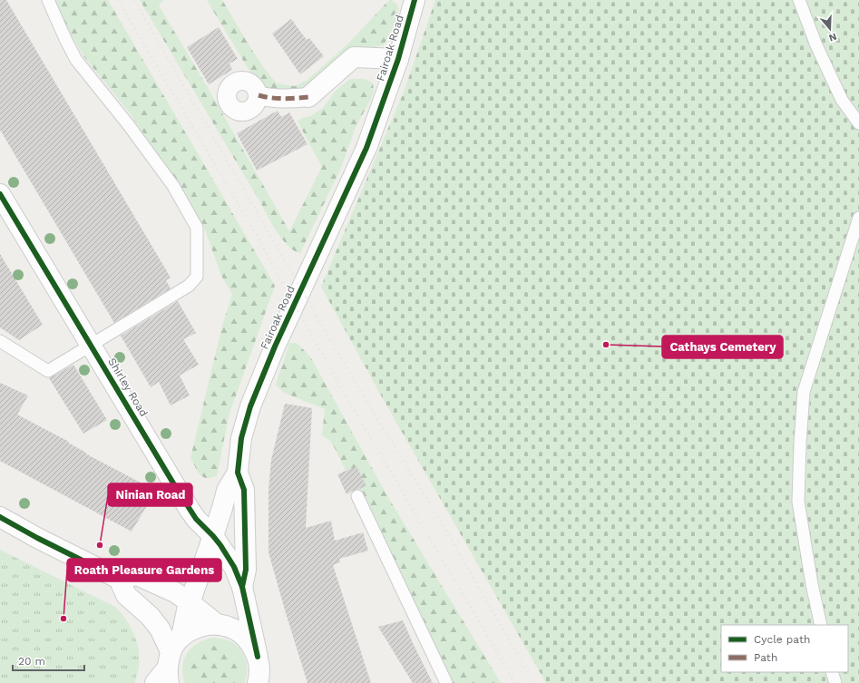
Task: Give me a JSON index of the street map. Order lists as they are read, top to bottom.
{
  "streets": {
    "street": ["Fairoak Road", "Shirley Road"]
  },
  "crossings": [
    ["Fairoak Road", "Shirley Road"]
  ],
  "places": ["Cathays Cemetery", "Ninian Road", "Roath Pleasure Gardens"],
  "legend": ["Cycle path", "Path"],
  "scale_bar": "20 m",
  "north": "bottom"
}
